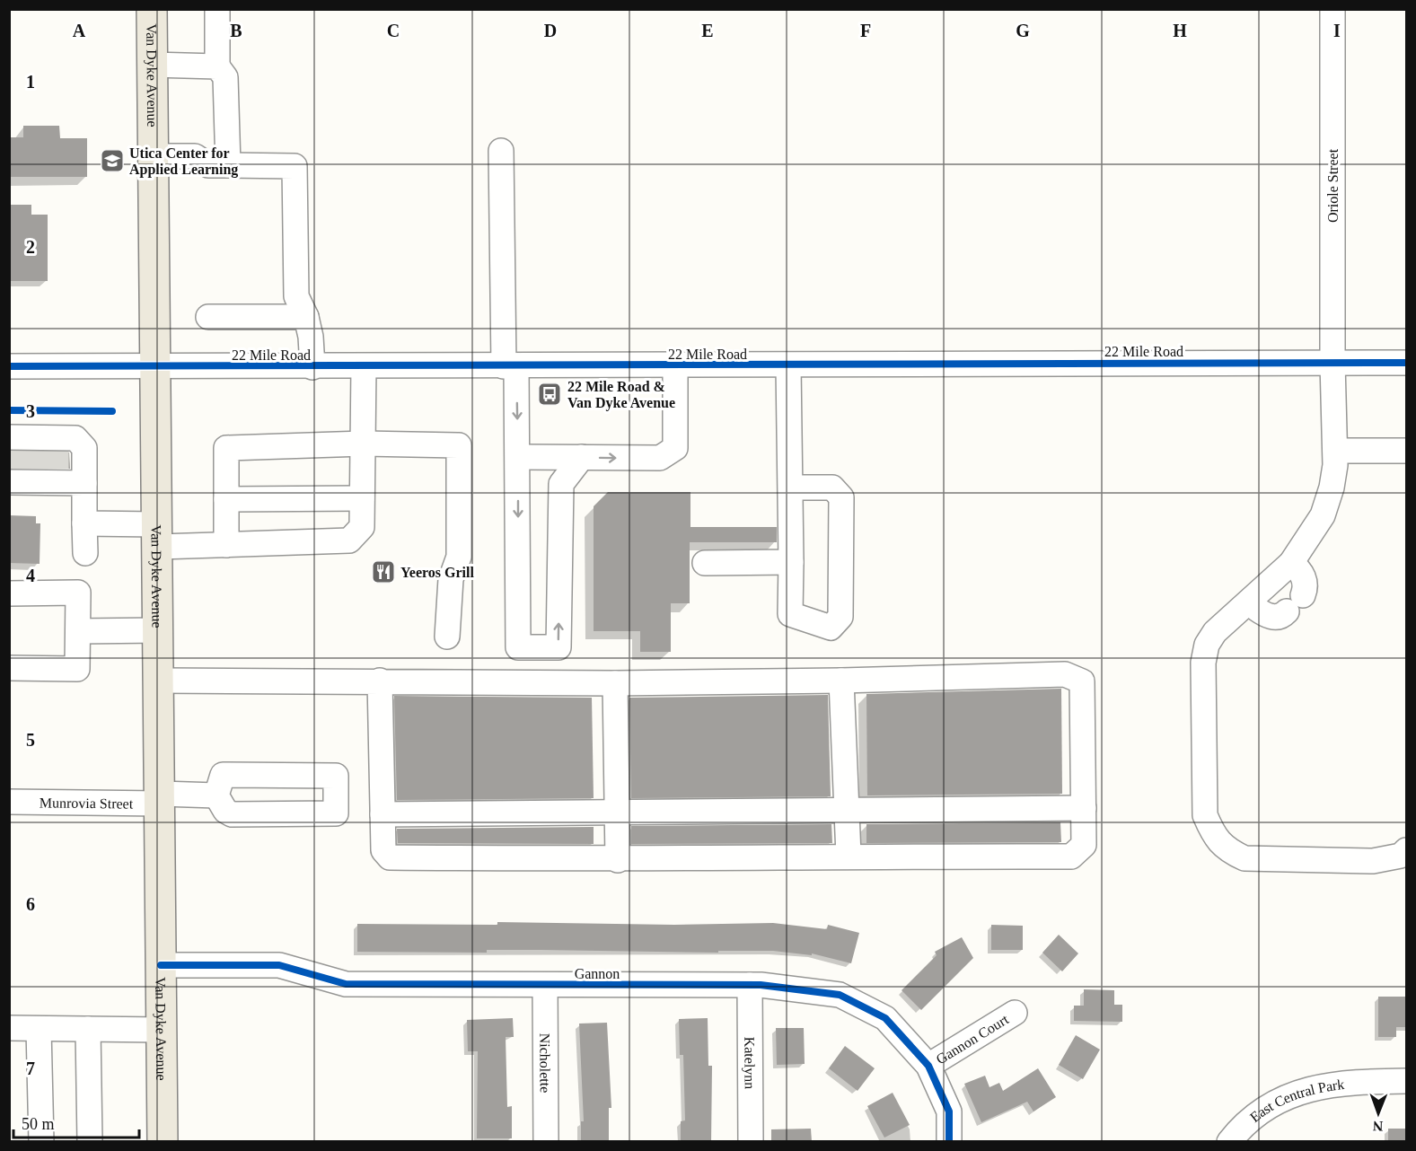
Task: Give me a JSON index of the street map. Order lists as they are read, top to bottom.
{
  "streets": {
    "main road": ["Van Dyke Avenue"],
    "street": [
      "Oriole Street",
      "22 Mile Road",
      "Munrovia Street",
      "Gannon",
      "Gannon Court",
      "Nicholette",
      "Katelynn",
      "East Central Park"
    ]
  },
  "crossings": [
    ["Van Dyke Avenue", "22 Mile Road"],
    ["Van Dyke Avenue", "Munrovia Street"],
    ["Van Dyke Avenue", "Gannon"],
    ["Oriole Street", "22 Mile Road"],
    ["Gannon", "Gannon Court"],
    ["Gannon", "Nicholette"],
    ["Gannon", "Katelynn"]
  ],
  "places": {
    "school or university": ["Utica Center for Applied Learning"],
    "bus stop": ["22 Mile Road & Van Dyke Avenue"],
    "restaurant": ["Yeeros Grill"]
  },
  "scale_bar": "50 m",
  "north": "bottom",
  "grid": {
    "columns": [
      "A",
      "B",
      "C",
      "D",
      "E",
      "F",
      "G",
      "H",
      "I"
    ],
    "rows": [
      "1",
      "2",
      "3",
      "4",
      "5",
      "6",
      "7"
    ]
  }
}
